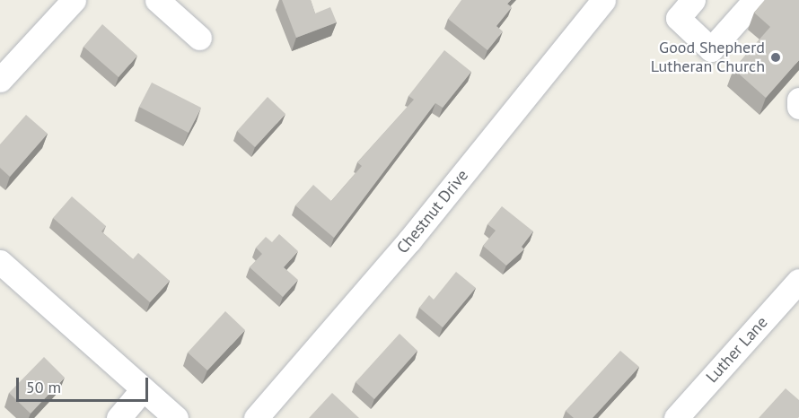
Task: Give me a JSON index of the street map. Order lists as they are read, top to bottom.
{
  "streets": {
    "street": ["Chestnut Drive", "Luther Lane"]
  },
  "places": ["Good Shepherd Lutheran Church"],
  "scale_bar": "50 m"
}
